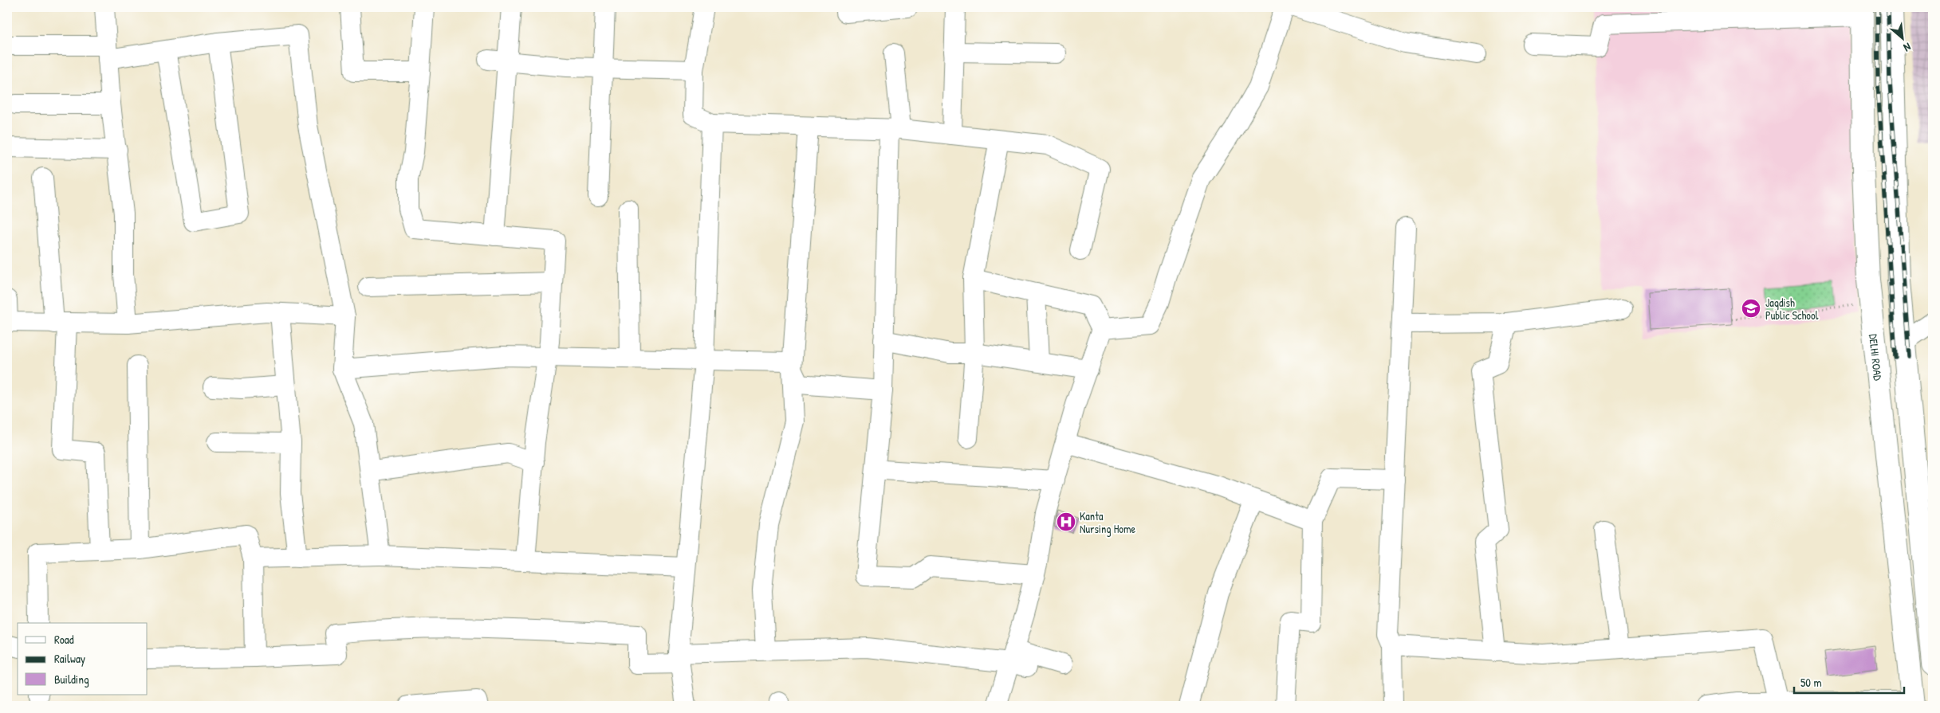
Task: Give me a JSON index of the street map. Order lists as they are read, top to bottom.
{
  "streets": {
    "main road": ["DELHI ROAD"]
  },
  "places": {
    "school or university": ["Jagdish Public School"],
    "hospital": ["Kanta Nursing Home"]
  },
  "legend": ["Road", "Railway", "Building"],
  "scale_bar": "50 m",
  "north": "bottom right"
}
